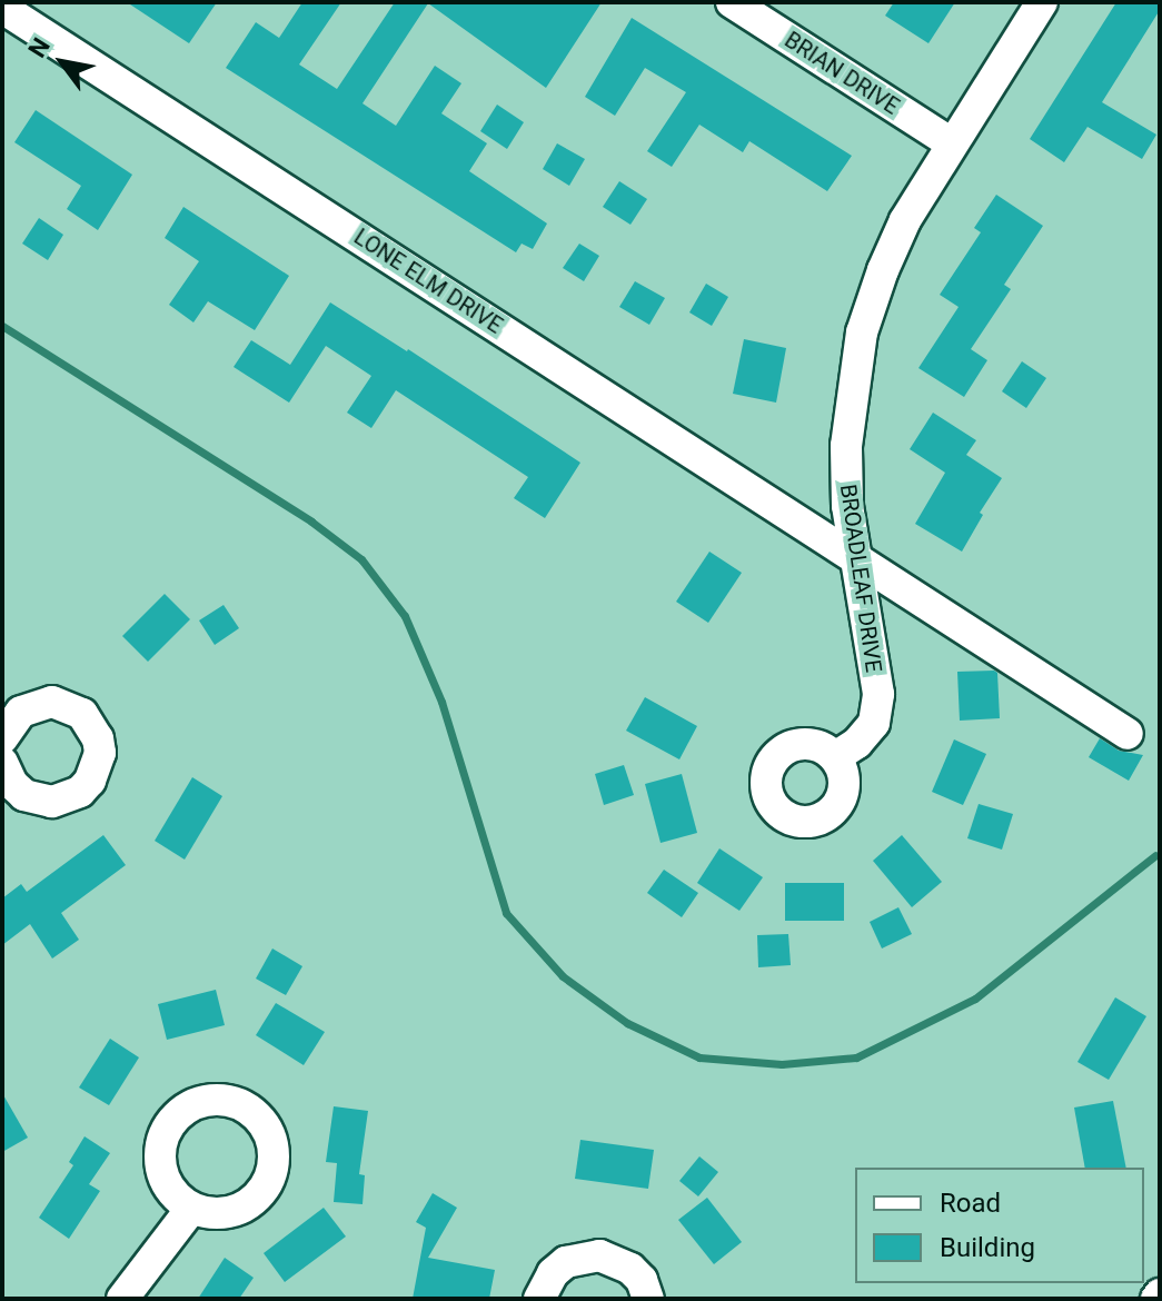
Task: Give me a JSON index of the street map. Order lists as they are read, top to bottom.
{
  "streets": {
    "street": ["BRIAN DRIVE", "LONE ELM DRIVE", "BROADLEAF DRIVE"]
  },
  "crossings": [
    ["BRIAN DRIVE", "BROADLEAF DRIVE"],
    ["LONE ELM DRIVE", "BROADLEAF DRIVE"]
  ],
  "legend": ["Road", "Building"],
  "north": "top left"
}
